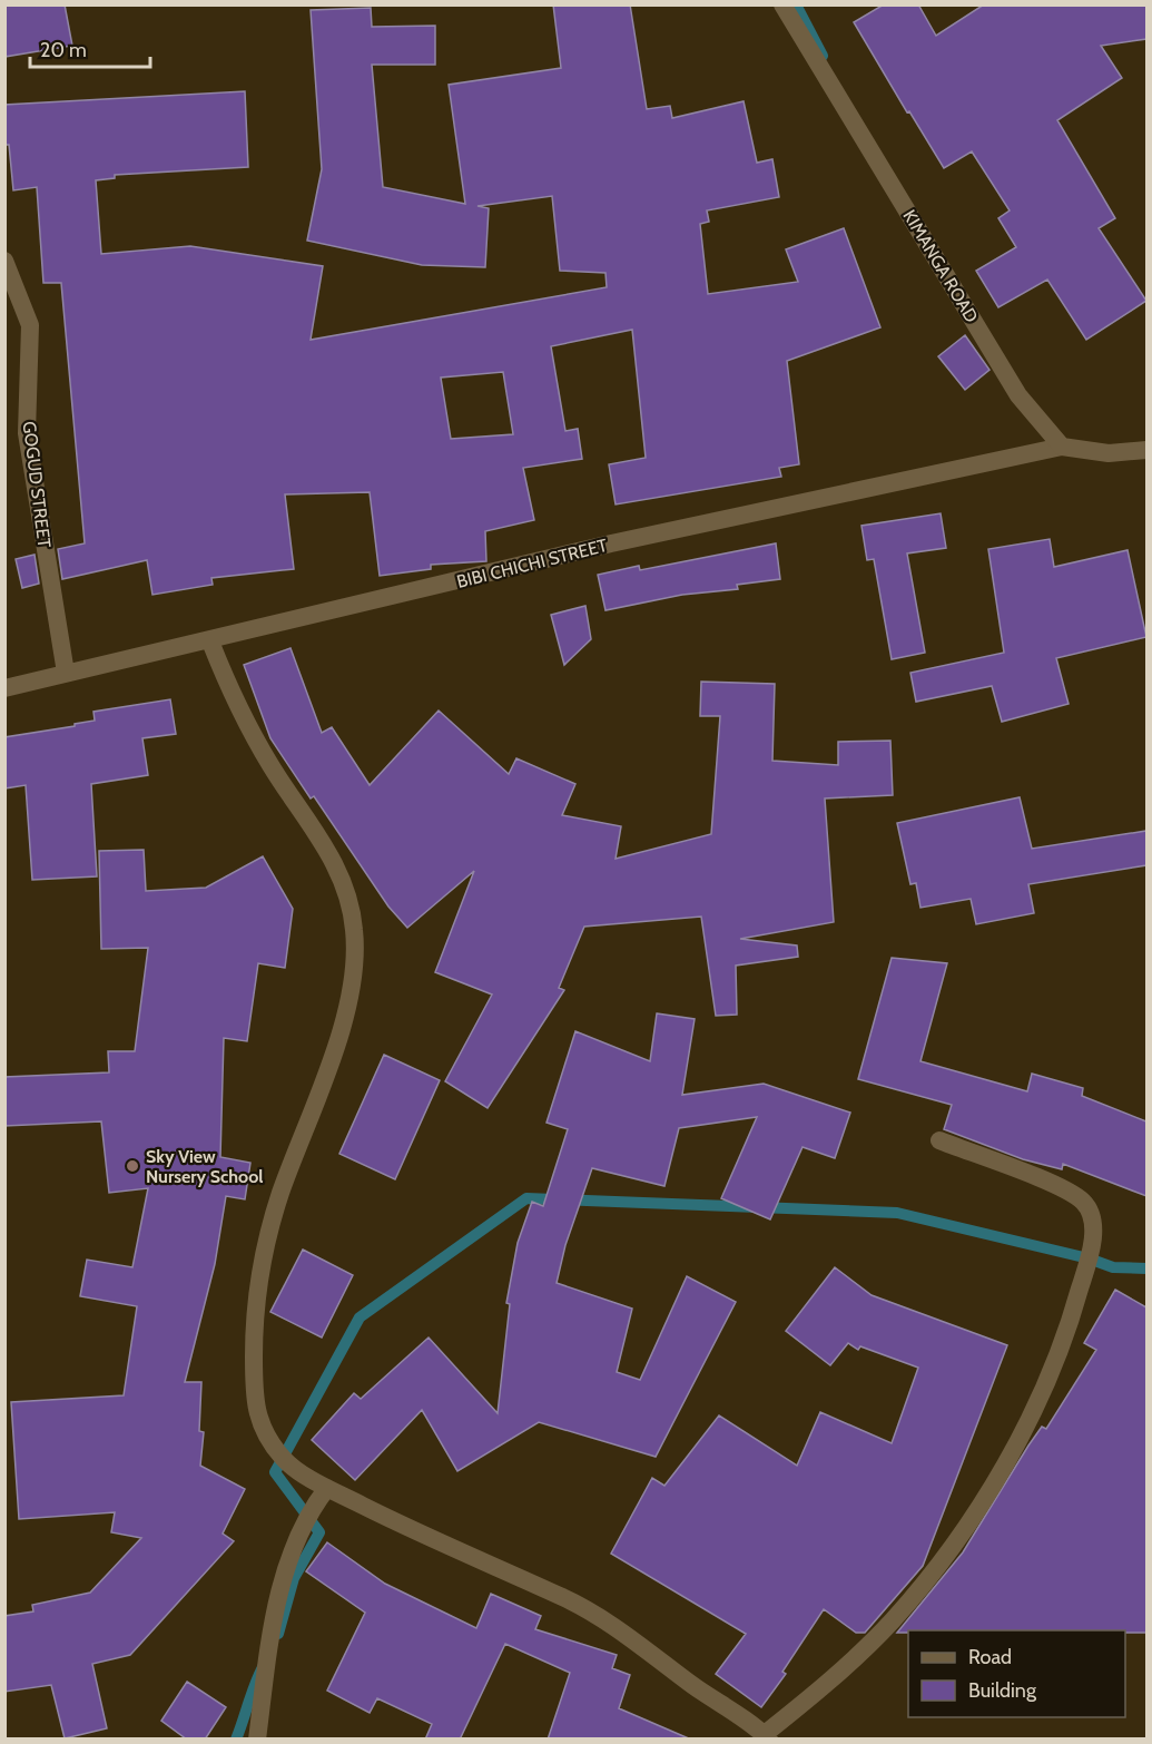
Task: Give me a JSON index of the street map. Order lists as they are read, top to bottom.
{
  "streets": {
    "street": ["KIMANGA ROAD", "GOGUD STREET", "BIBI CHICHI STREET"]
  },
  "crossings": [
    ["KIMANGA ROAD", "BIBI CHICHI STREET"],
    ["GOGUD STREET", "BIBI CHICHI STREET"]
  ],
  "places": ["Sky View Nursery School"],
  "legend": ["Road", "Building"],
  "scale_bar": "20 m"
}
